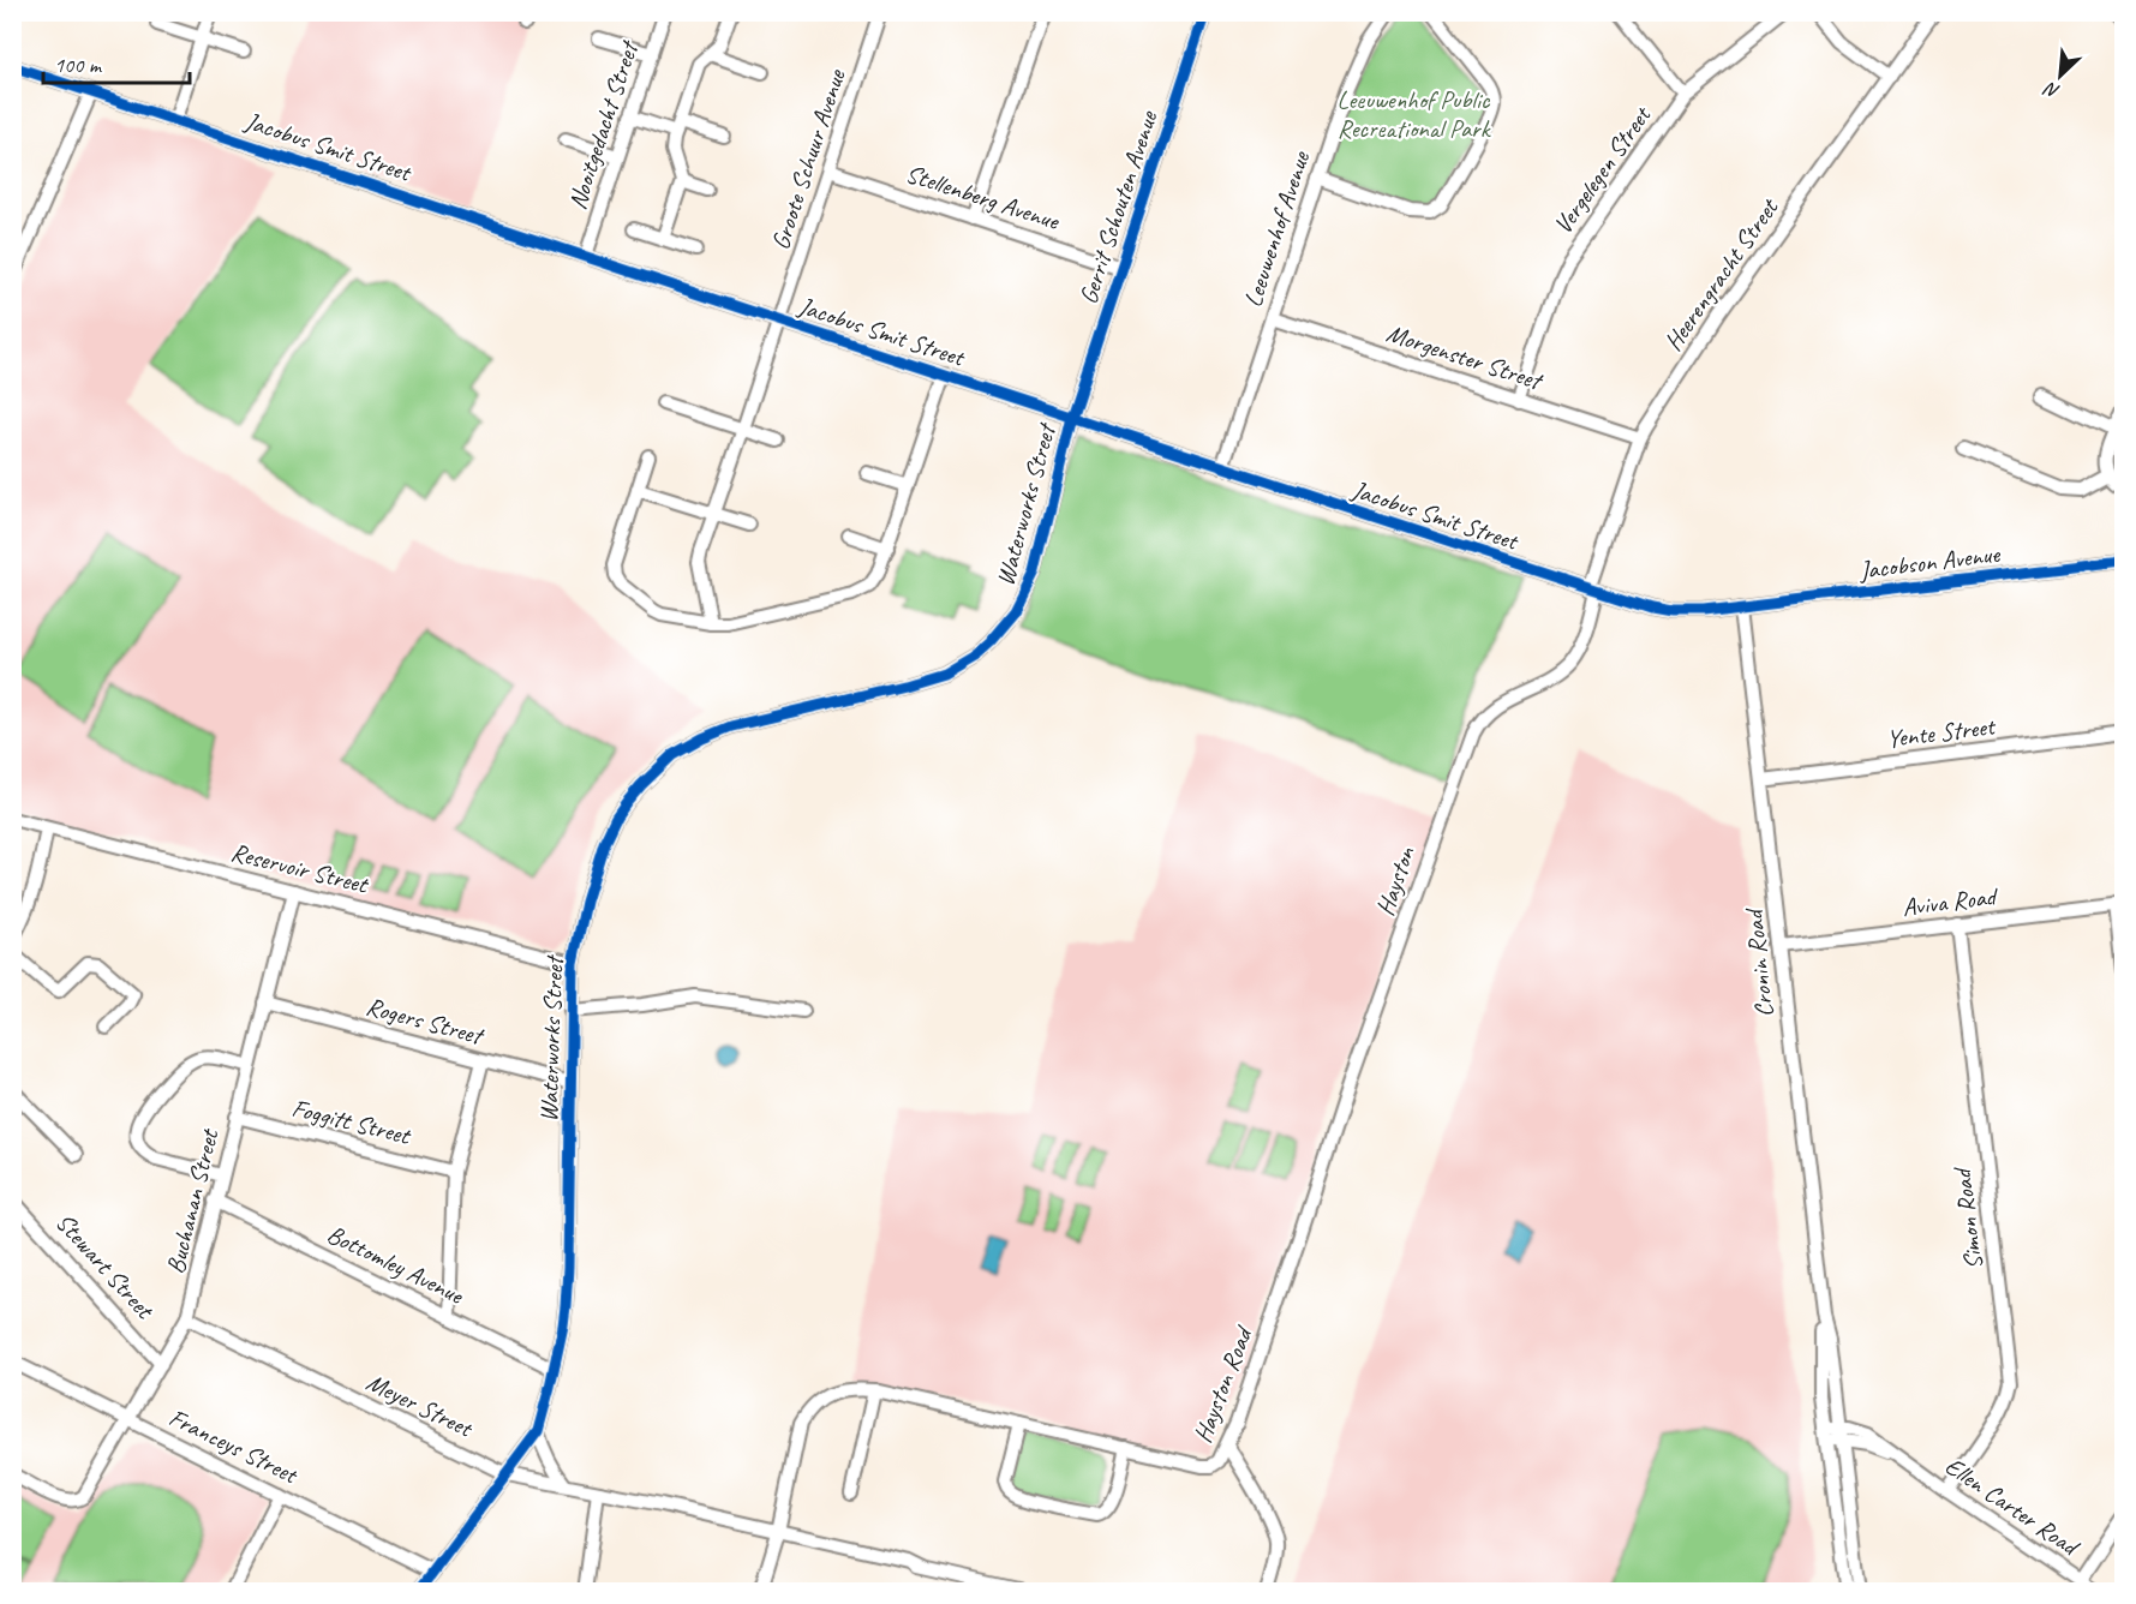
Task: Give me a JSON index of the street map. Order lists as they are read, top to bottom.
{
  "streets": {
    "street": [
      "Nooitgedacht Street",
      "Jacobus Smit Street",
      "Groote Schuur Avenue",
      "Vergelegen Street",
      "Stellenberg Avenue",
      "Gerrit Schouten Avenue",
      "Leeuwenhof Avenue",
      "Heerengracht Street",
      "Morgenster Street",
      "Waterworks Street",
      "Jacobson Avenue",
      "Yente Street",
      "Reservoir Street",
      "Hayston",
      "Aviva Road",
      "Cronin Road",
      "Rogers Street",
      "Foggitt Street",
      "Buchanan Street",
      "Simon Road",
      "Bottomley Avenue",
      "Stewart Street",
      "Hayston Road",
      "Meyer Street",
      "Franceys Street",
      "Ellen Carter Road"
    ]
  },
  "crossings": [
    ["Nooitgedacht Street", "Jacobus Smit Street"],
    ["Jacobus Smit Street", "Groote Schuur Avenue"],
    ["Jacobus Smit Street", "Gerrit Schouten Avenue"],
    ["Jacobus Smit Street", "Leeuwenhof Avenue"],
    ["Jacobus Smit Street", "Heerengracht Street"],
    ["Jacobus Smit Street", "Waterworks Street"],
    ["Jacobus Smit Street", "Jacobson Avenue"],
    ["Jacobus Smit Street", "Hayston"],
    ["Jacobus Smit Street", "Cronin Road"],
    ["Groote Schuur Avenue", "Stellenberg Avenue"],
    ["Vergelegen Street", "Morgenster Street"],
    ["Stellenberg Avenue", "Gerrit Schouten Avenue"],
    ["Gerrit Schouten Avenue", "Waterworks Street"],
    ["Leeuwenhof Avenue", "Morgenster Street"],
    ["Heerengracht Street", "Morgenster Street"],
    ["Heerengracht Street", "Hayston"],
    ["Waterworks Street", "Reservoir Street"],
    ["Waterworks Street", "Rogers Street"],
    ["Waterworks Street", "Bottomley Avenue"],
    ["Waterworks Street", "Meyer Street"],
    ["Waterworks Street", "Franceys Street"],
    ["Jacobson Avenue", "Cronin Road"],
    ["Yente Street", "Cronin Road"],
    ["Reservoir Street", "Buchanan Street"],
    ["Hayston", "Hayston Road"],
    ["Aviva Road", "Cronin Road"],
    ["Aviva Road", "Simon Road"],
    ["Cronin Road", "Ellen Carter Road"],
    ["Rogers Street", "Buchanan Street"],
    ["Foggitt Street", "Buchanan Street"],
    ["Buchanan Street", "Bottomley Avenue"],
    ["Buchanan Street", "Stewart Street"],
    ["Buchanan Street", "Meyer Street"],
    ["Buchanan Street", "Franceys Street"],
    ["Simon Road", "Ellen Carter Road"],
    ["Hayston Road", "Meyer Street"]
  ],
  "parks": ["Leeuwenhof Public Recreational Park"],
  "scale_bar": "100 m",
  "north": "bottom left"
}
